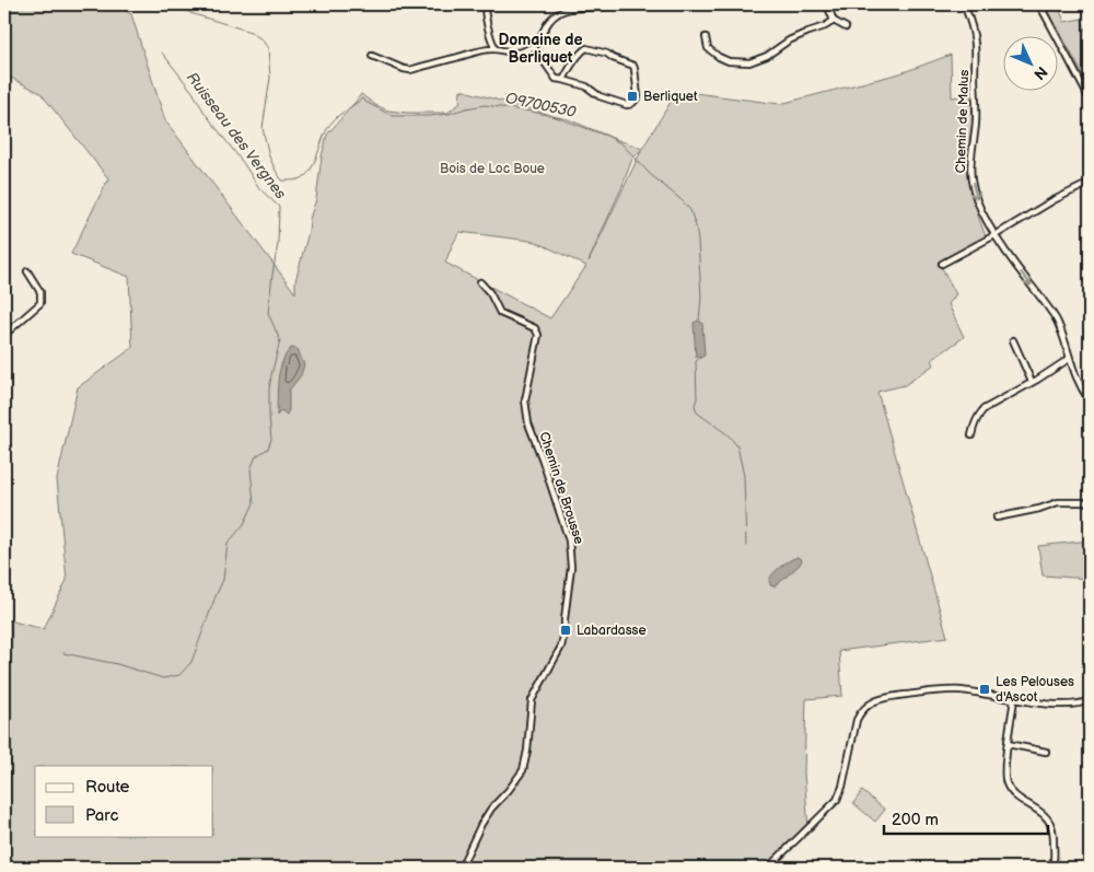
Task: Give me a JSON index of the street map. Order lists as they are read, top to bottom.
{
  "streets": {
    "street": ["Chemin de Malus", "Chemin de Brousse"]
  },
  "one_way": ["Chemin de Malus"],
  "districts": ["Domaine de Berliquet"],
  "water": ["O9700530", "Ruisseau des Vergnes"],
  "parks": ["Bois de Loc Boue"],
  "places": {
    "transit": ["Berliquet", "Labardasse", "Les Pelouses d'Ascot"]
  },
  "legend": ["Route", "Parc"],
  "scale_bar": "200 m",
  "north": "bottom right"
}
